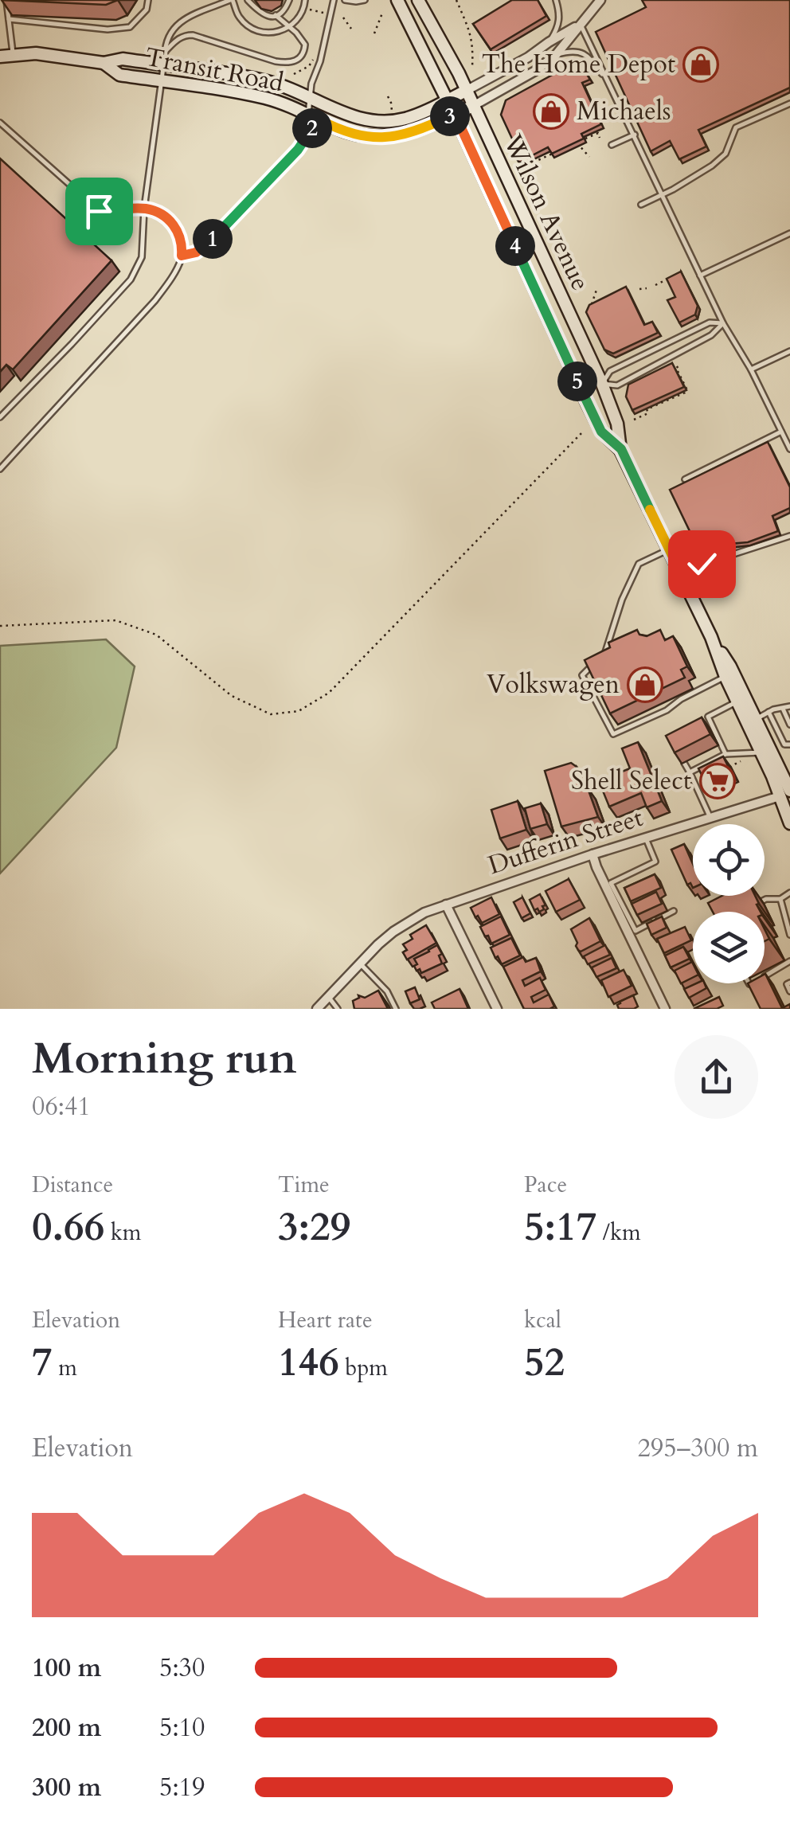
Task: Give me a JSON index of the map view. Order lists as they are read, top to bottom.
{
  "streets": {
    "main road": ["Transit Road", "Wilson Avenue"],
    "street": ["Dufferin Street"]
  },
  "crossings": [
    ["Transit Road", "Wilson Avenue"],
    ["Wilson Avenue", "Dufferin Street"]
  ],
  "places": {
    "shop": ["The Home Depot", "Michaels", "Volkswagen"],
    "supermarket": ["Shell Select"]
  },
  "page": {
    "pins": [
      "3",
      "2",
      "1",
      "4",
      "5"
    ],
    "heading": ["Morning run", "06:41"],
    "stats": [
      ["Distance", "0.66 km"],
      ["Time", "3:29"],
      ["Pace", "5:17 /km"],
      ["Elevation", "7 m"],
      ["Heart rate", "146 bpm"],
      ["kcal", "52"]
    ],
    "chart": ["Elevation", "295–300 m"],
    "list": [
      {
        "name": "100 m",
        "note": "5:30"
      },
      {
        "name": "200 m",
        "note": "5:10"
      },
      {
        "name": "300 m",
        "note": "5:19"
      }
    ]
  }
}
